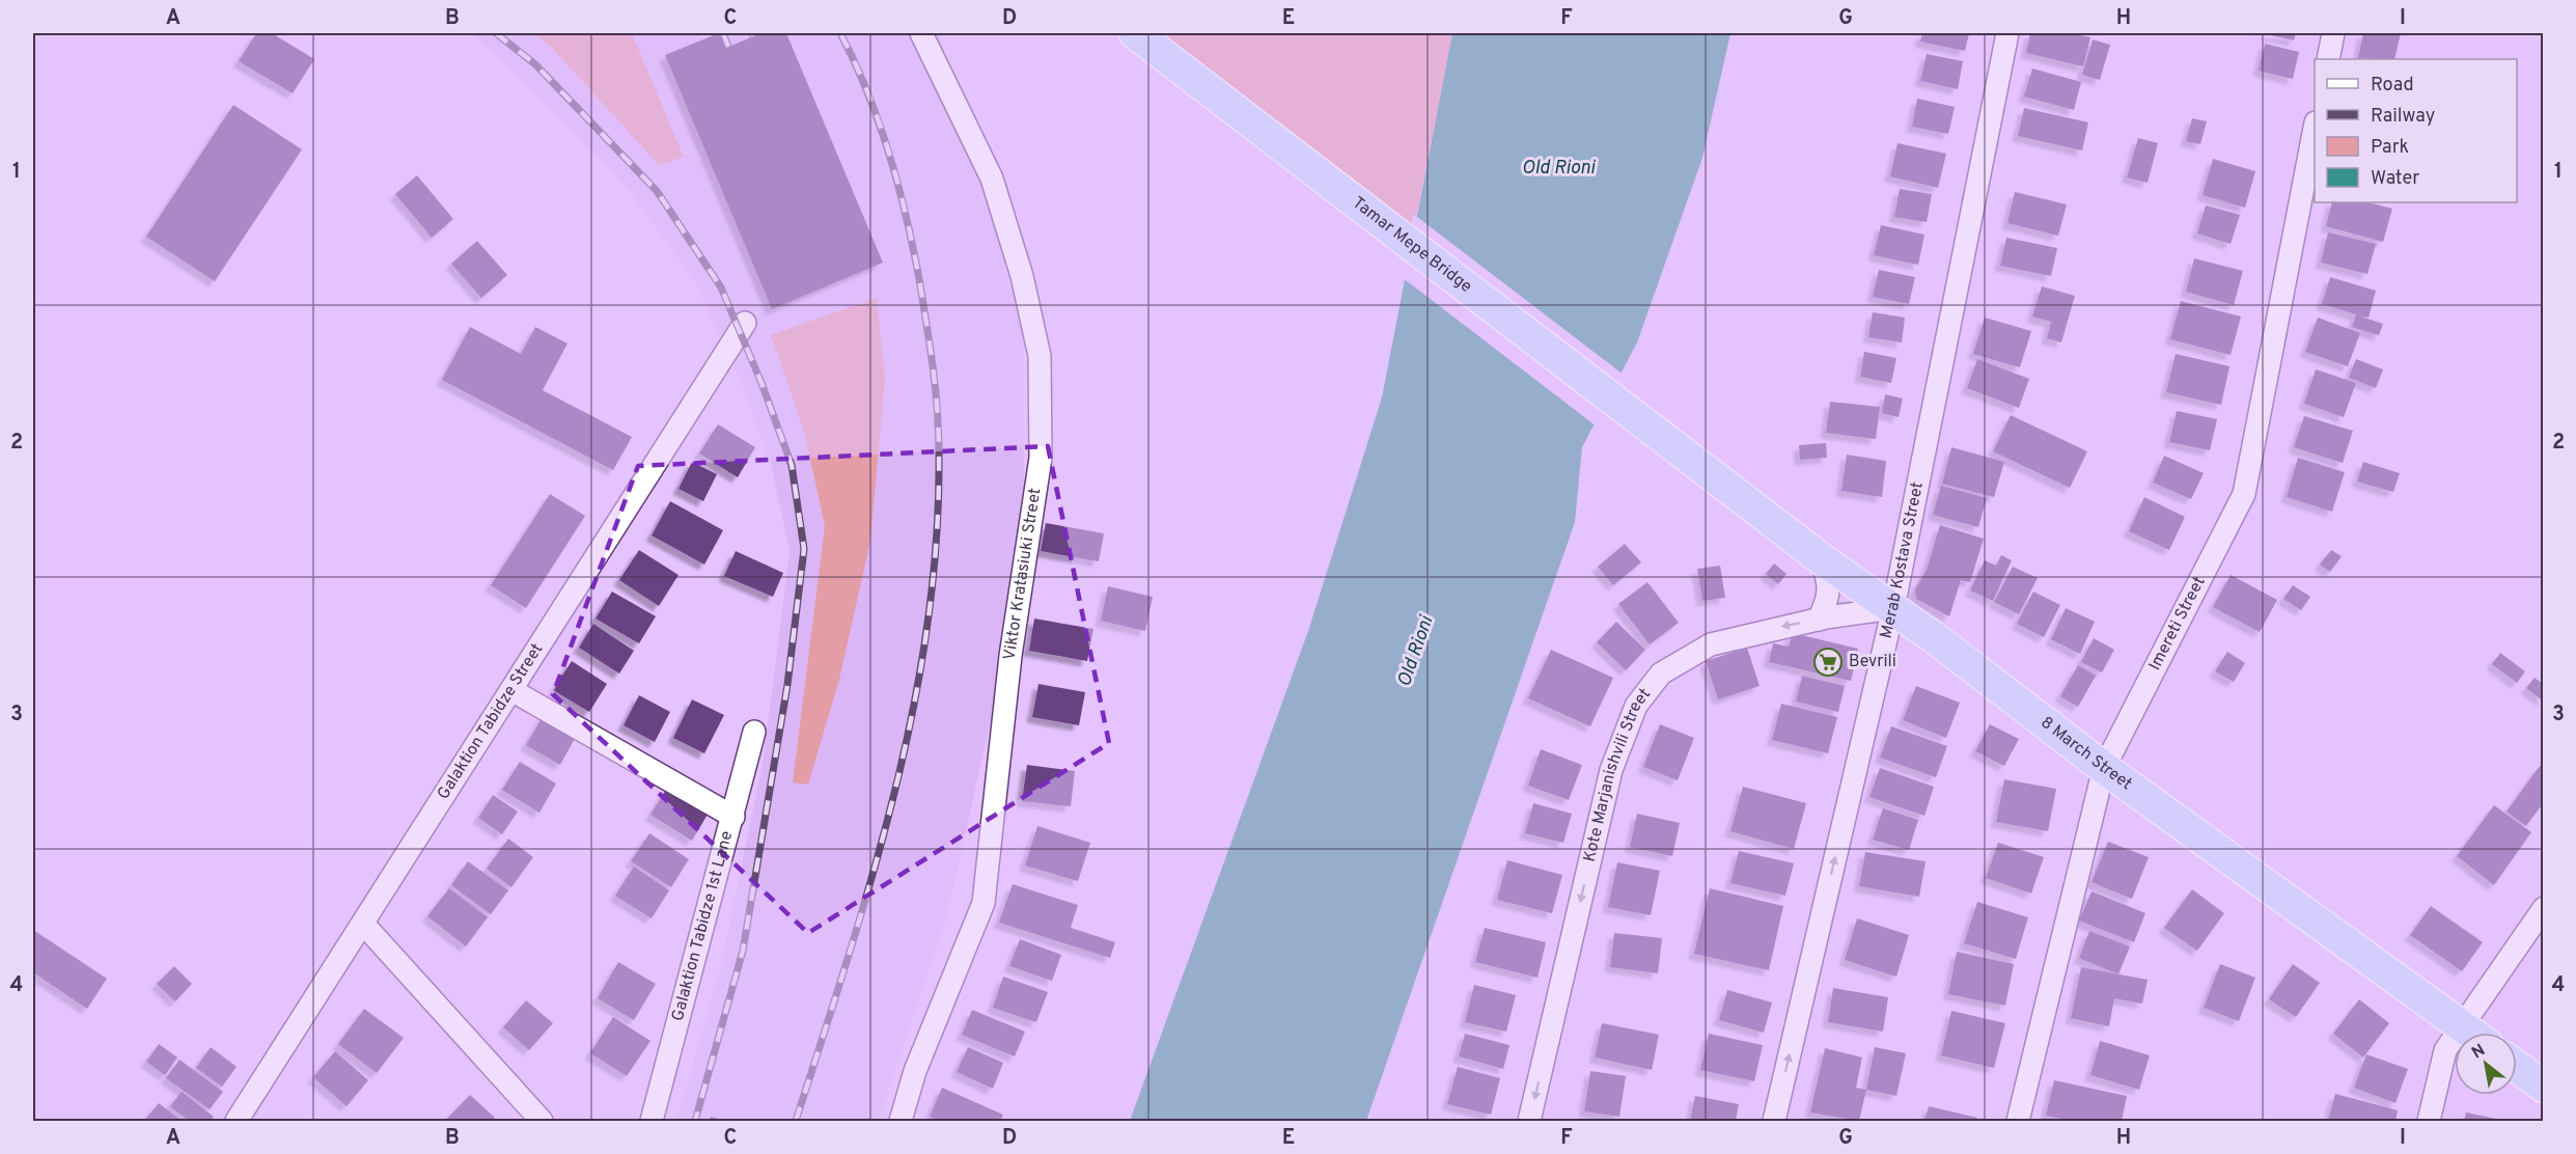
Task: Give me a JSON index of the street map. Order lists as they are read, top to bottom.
{
  "streets": {
    "highway": ["Tamar Mepe Bridge", "8 March Street"],
    "street": [
      "Merab Kostava Street",
      "Viktor Kratasiuki Street",
      "Imereti Street",
      "Galaktion Tabidze Street",
      "Kote Marjanishvili Street",
      "Galaktion Tabidze 1st Lane"
    ]
  },
  "crossings": [
    ["Tamar Mepe Bridge", "8 March Street"],
    ["Merab Kostava Street", "8 March Street"],
    ["Merab Kostava Street", "Kote Marjanishvili Street"],
    ["Imereti Street", "8 March Street"],
    ["8 March Street", "Kote Marjanishvili Street"]
  ],
  "one_way": ["Merab Kostava Street", "Kote Marjanishvili Street"],
  "water": ["Old Rioni"],
  "places": {
    "supermarket": ["Bevrili"]
  },
  "legend": [
    "Road",
    "Railway",
    "Park",
    "Water"
  ],
  "north": "top left",
  "grid": {
    "columns": [
      "A",
      "B",
      "C",
      "D",
      "E",
      "F",
      "G",
      "H",
      "I"
    ],
    "rows": [
      "1",
      "2",
      "3",
      "4"
    ]
  }
}
